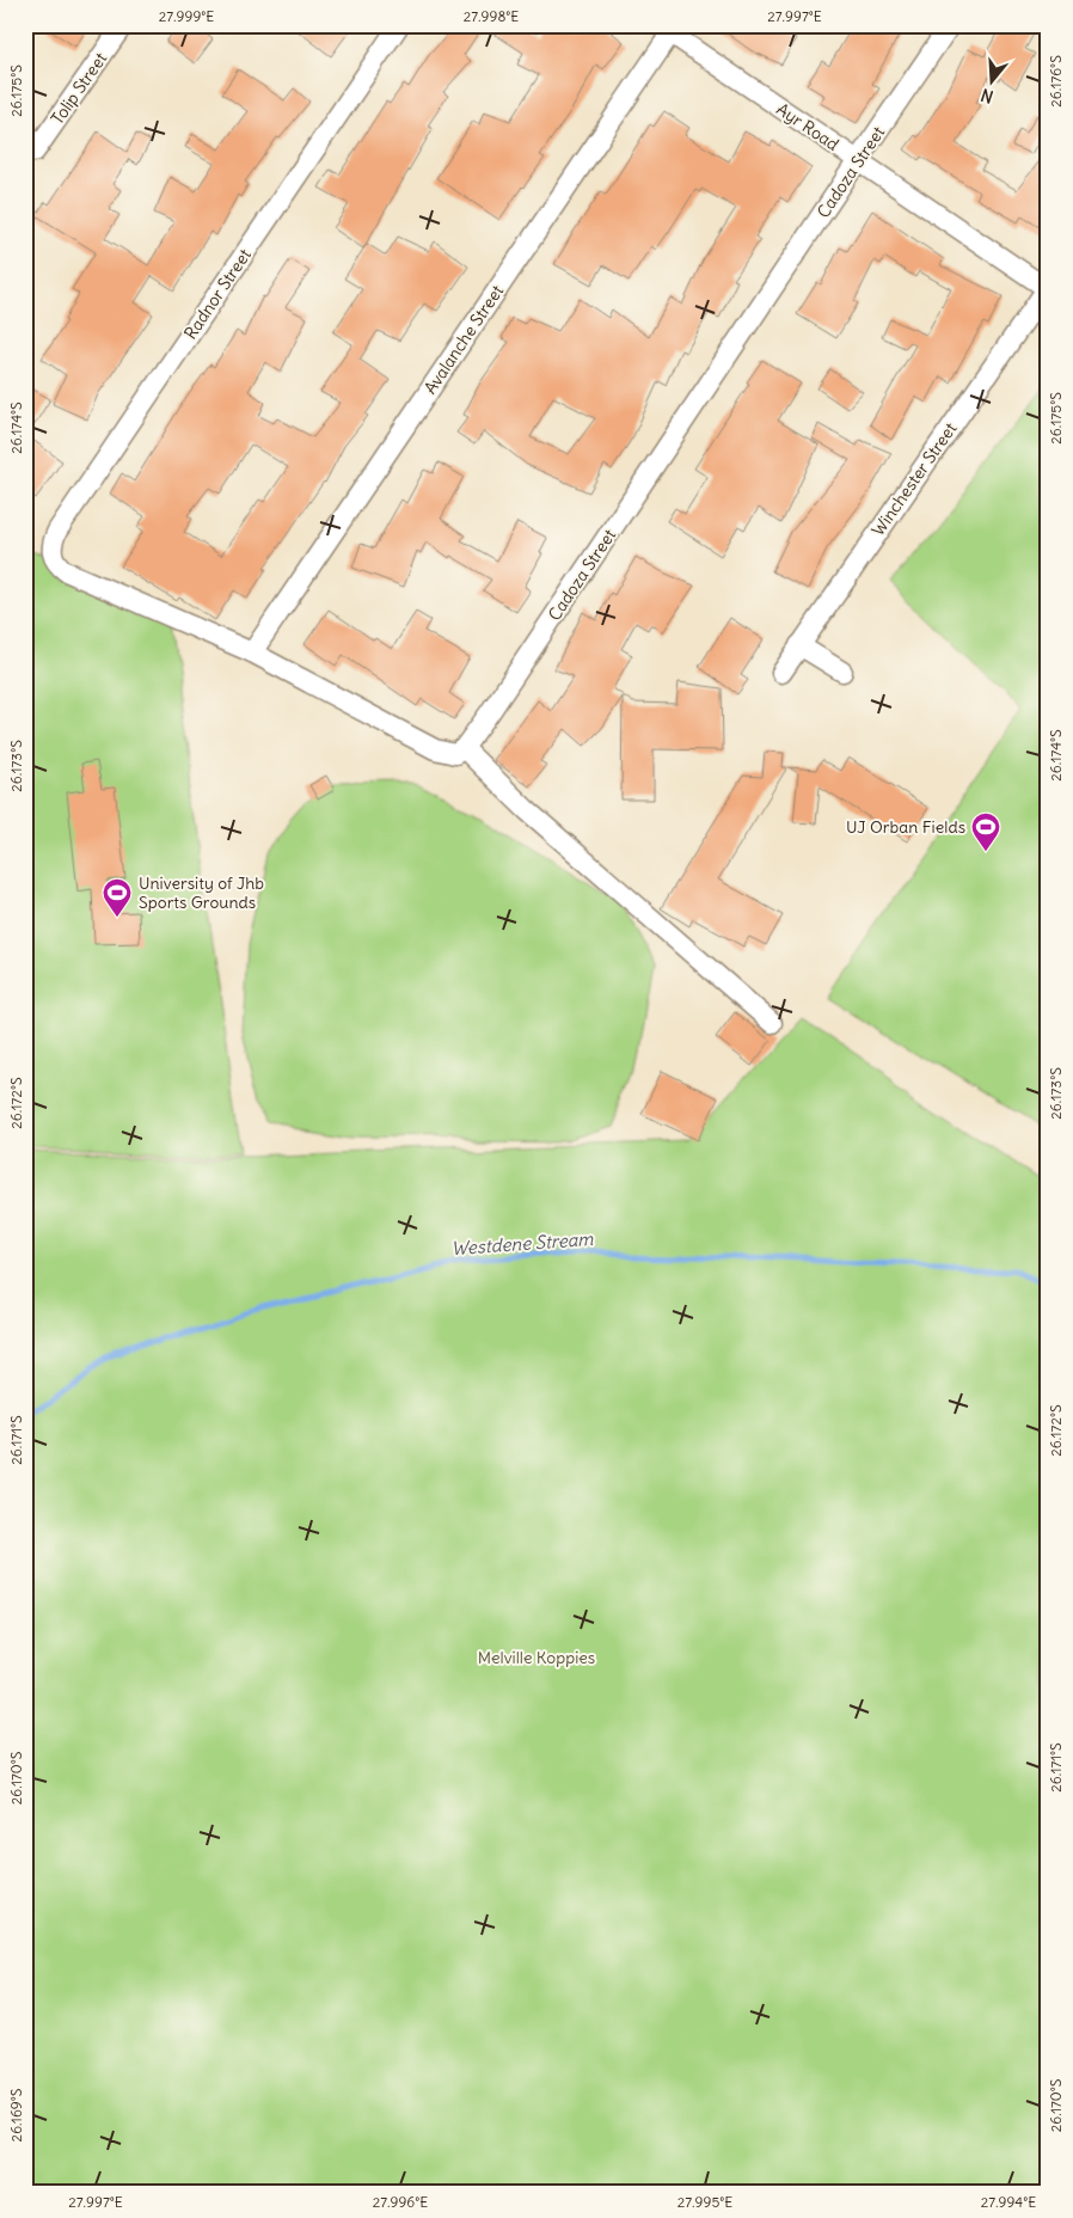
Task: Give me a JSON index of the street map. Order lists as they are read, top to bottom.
{
  "streets": {
    "street": [
      "Tolip Street",
      "Ayr Road",
      "Cadoza Street",
      "Radnor Street",
      "Avalanche Street",
      "Winchester Street"
    ]
  },
  "crossings": [
    ["Ayr Road", "Cadoza Street"],
    ["Ayr Road", "Avalanche Street"],
    ["Ayr Road", "Winchester Street"],
    ["Radnor Street", "Avalanche Street"]
  ],
  "water": ["Westdene Stream"],
  "parks": ["Melville Koppies"],
  "places": {
    "sports": ["UJ Orban Fields", "University of Jhb Sports Grounds"]
  },
  "north": "bottom",
  "coordinates": [
    "27.999°E",
    "27.998°E",
    "27.997°E",
    "26.176°S",
    "26.175°S",
    "26.174°S",
    "26.173°S",
    "26.172°S",
    "26.171°S",
    "26.170°S",
    "26.169°S",
    "27.996°E",
    "27.995°E",
    "27.994°E"
  ]
}
